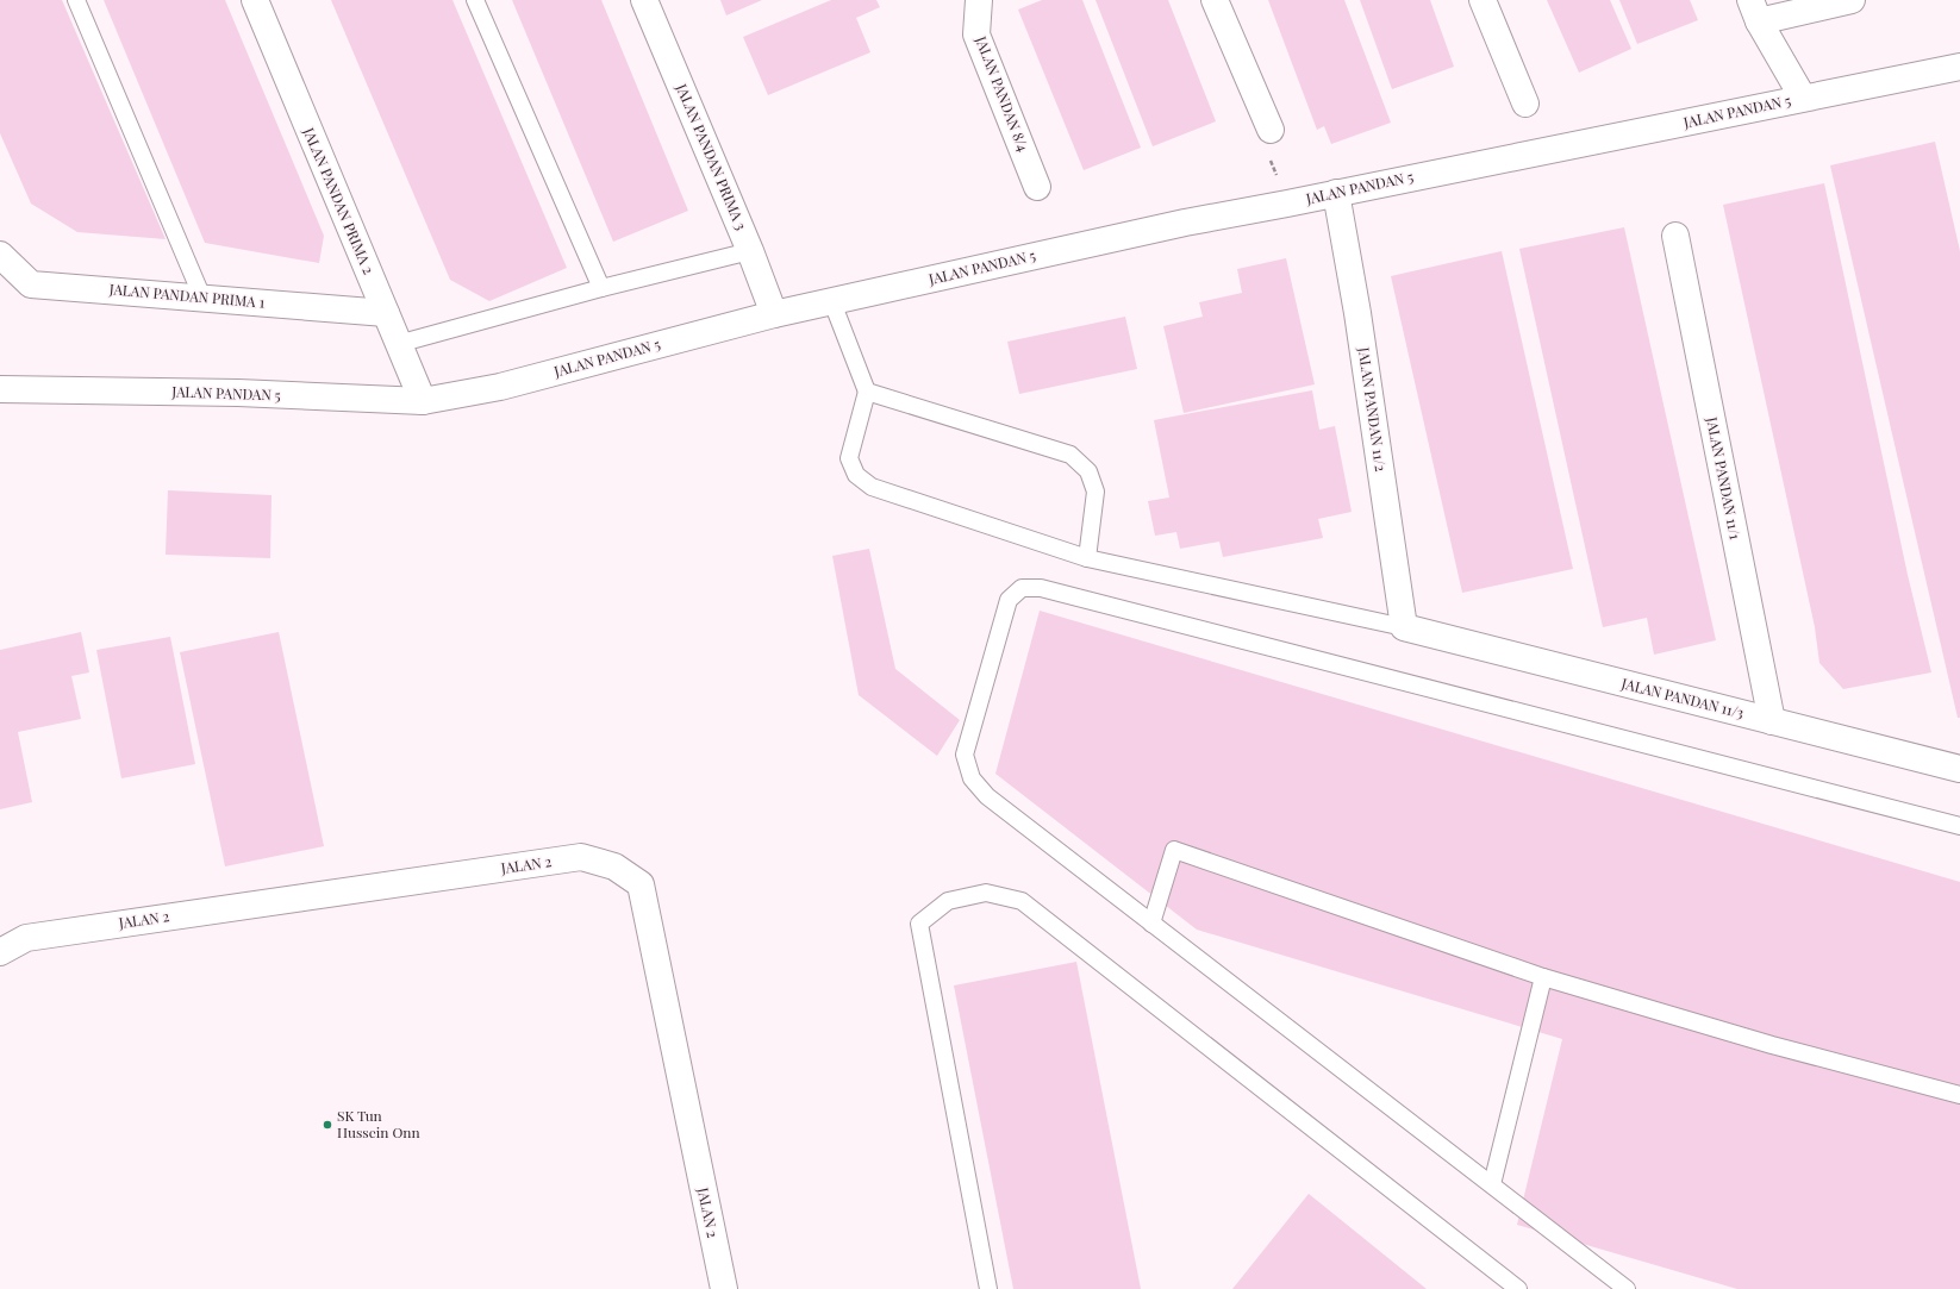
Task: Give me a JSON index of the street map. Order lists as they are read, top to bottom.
{
  "streets": {
    "street": [
      "JALAN PANDAN 8/4",
      "JALAN PANDAN 5",
      "JALAN PANDAN PRIMA 3",
      "JALAN PANDAN PRIMA 2",
      "JALAN PANDAN PRIMA 1",
      "JALAN PANDAN 11/2",
      "JALAN PANDAN 11/1",
      "JALAN PANDAN 11/3",
      "JALAN 2"
    ]
  },
  "crossings": [
    ["JALAN PANDAN 5", "JALAN PANDAN PRIMA 3"],
    ["JALAN PANDAN 5", "JALAN PANDAN PRIMA 2"],
    ["JALAN PANDAN 5", "JALAN PANDAN 11/2"],
    ["JALAN PANDAN PRIMA 2", "JALAN PANDAN PRIMA 1"],
    ["JALAN PANDAN 11/2", "JALAN PANDAN 11/3"],
    ["JALAN PANDAN 11/1", "JALAN PANDAN 11/3"]
  ],
  "places": ["SK Tun Hussein Onn"]
}
